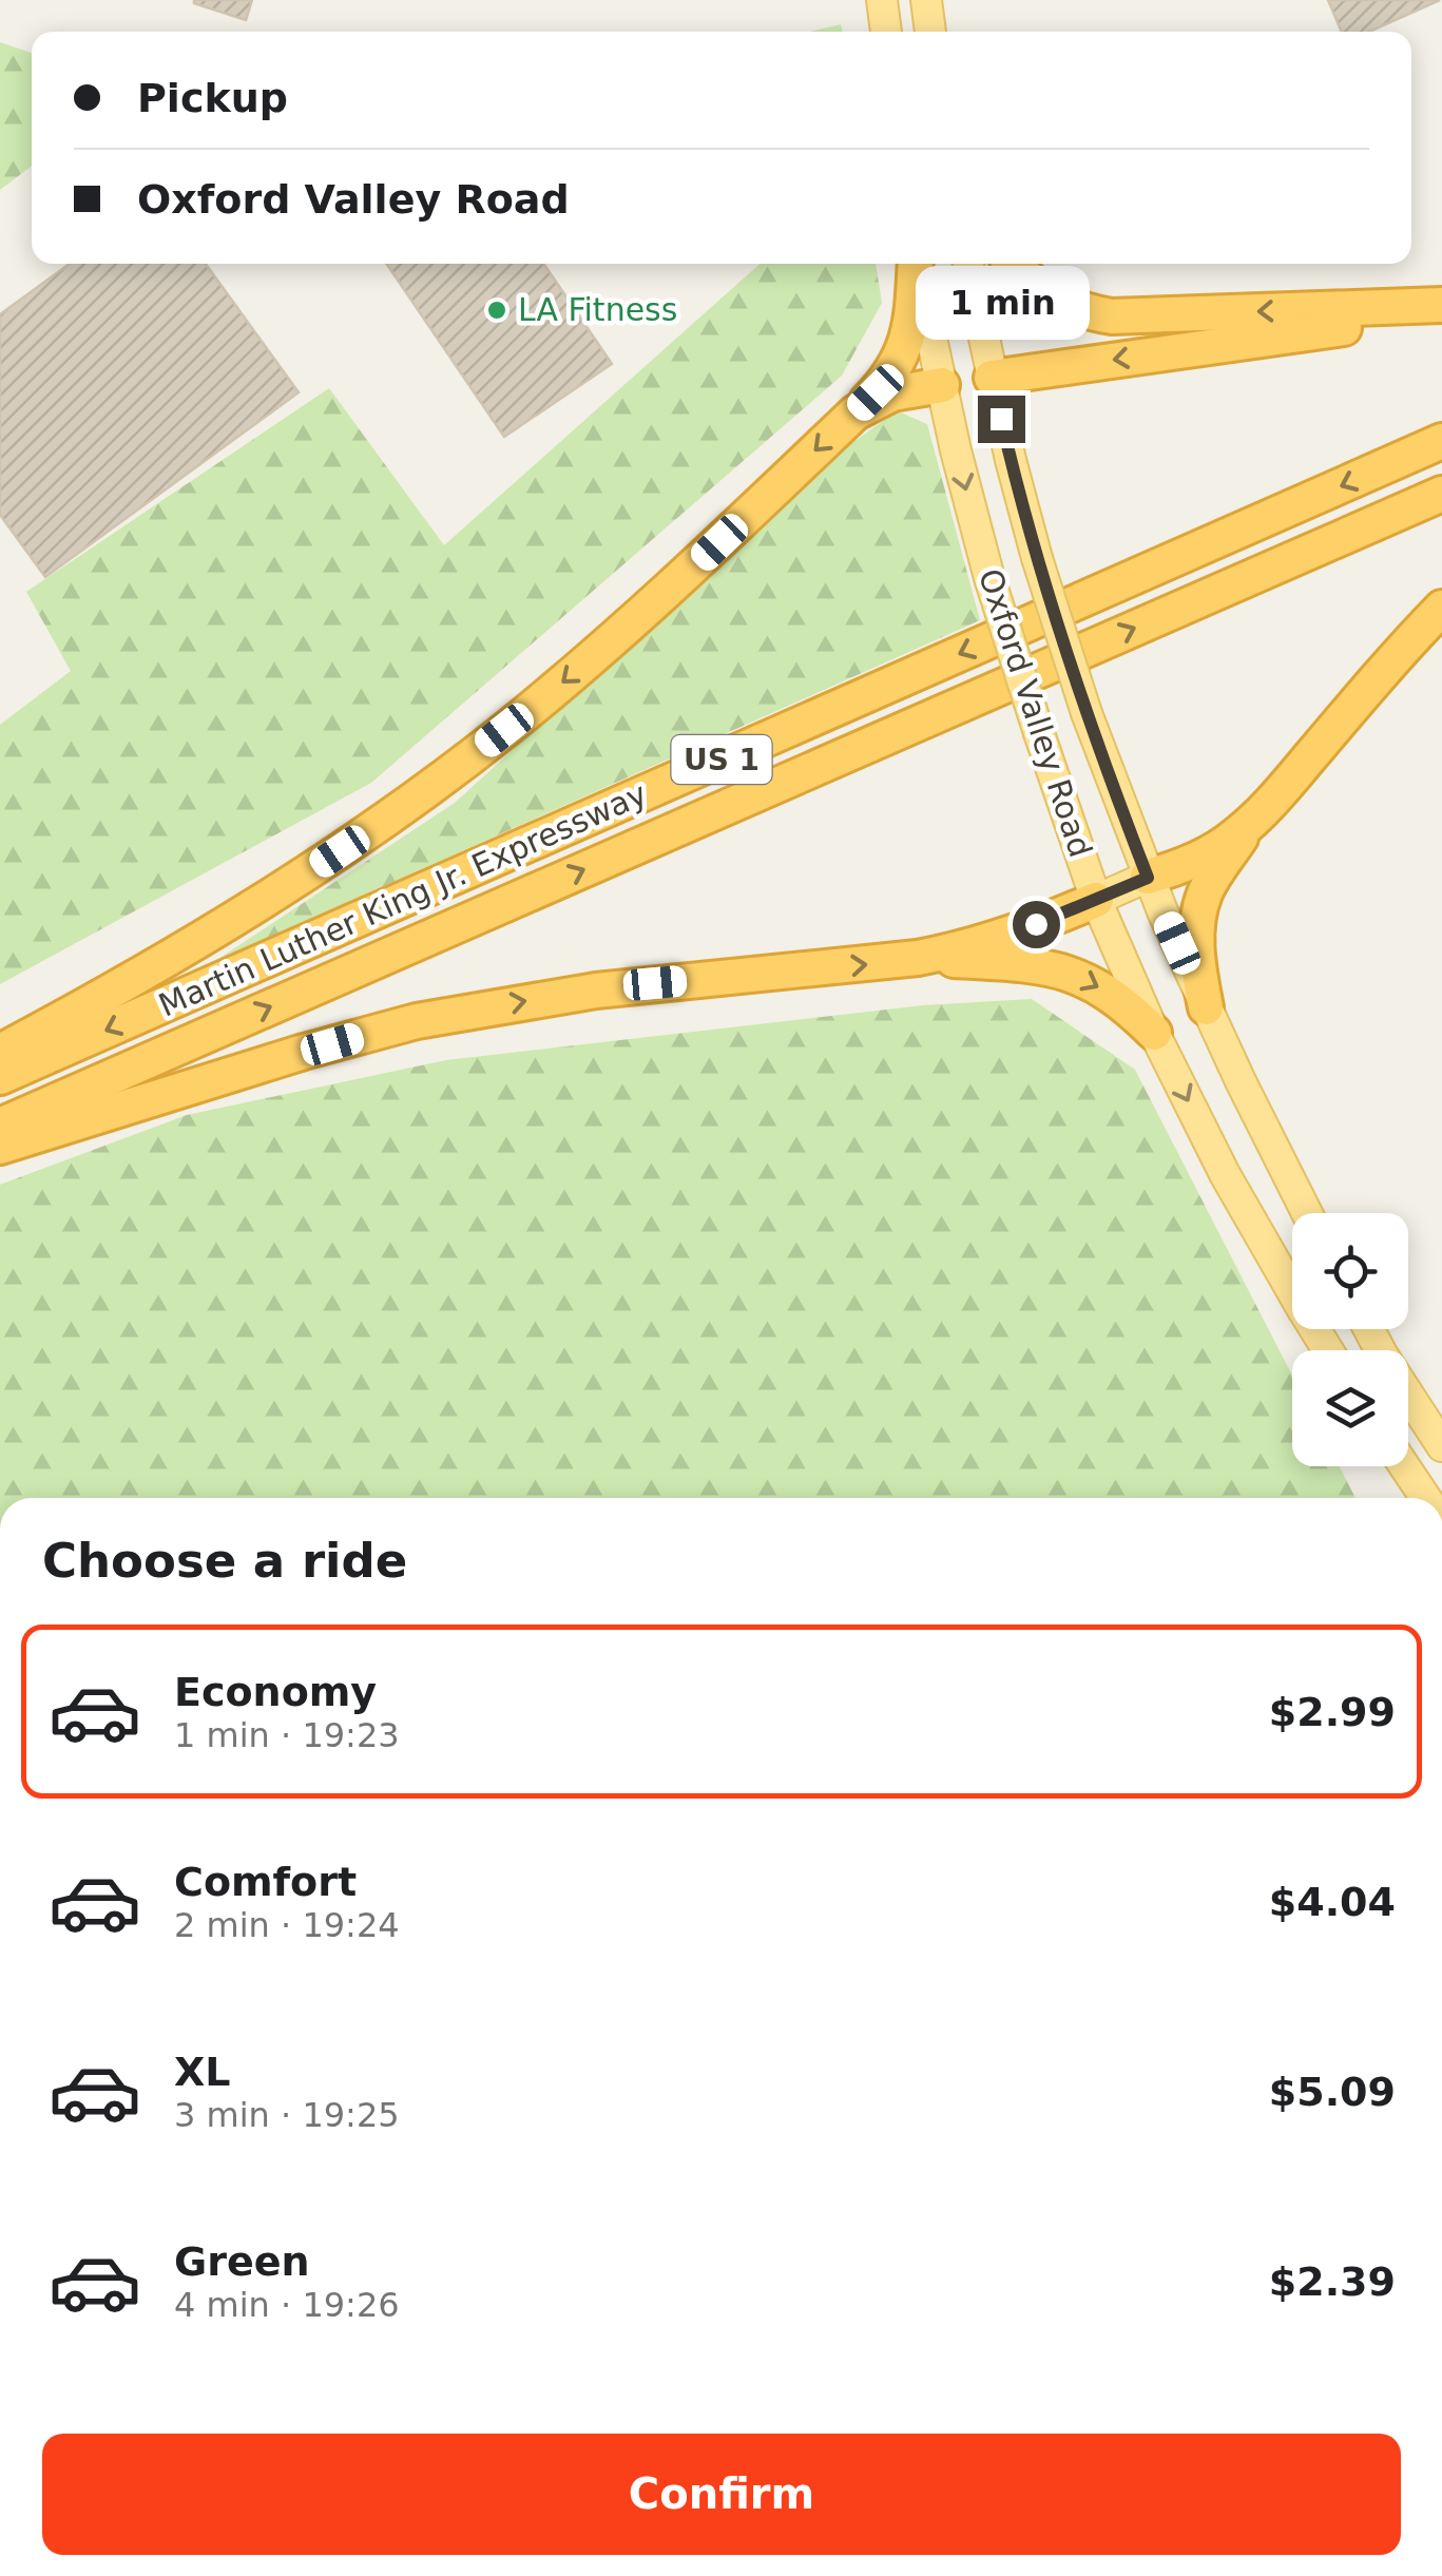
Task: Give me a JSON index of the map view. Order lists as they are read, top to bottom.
{
  "streets": {
    "highway": ["US 1", "Martin Luther King Jr. Expressway"],
    "main road": ["Oxford Valley Road"]
  },
  "places": ["LA Fitness"],
  "page": {
    "banner": ["Pickup", "Oxford Valley Road"],
    "bubble": "1 min",
    "heading": "Choose a ride",
    "list": [
      {
        "name": "Economy",
        "note": "1 min · 19:23",
        "value": "$2.99"
      },
      {
        "name": "Comfort",
        "note": "2 min · 19:24",
        "value": "$4.04"
      },
      {
        "name": "XL",
        "note": "3 min · 19:25",
        "value": "$5.09"
      },
      {
        "name": "Green",
        "note": "4 min · 19:26",
        "value": "$2.39"
      }
    ],
    "buttons": "Confirm"
  }
}
